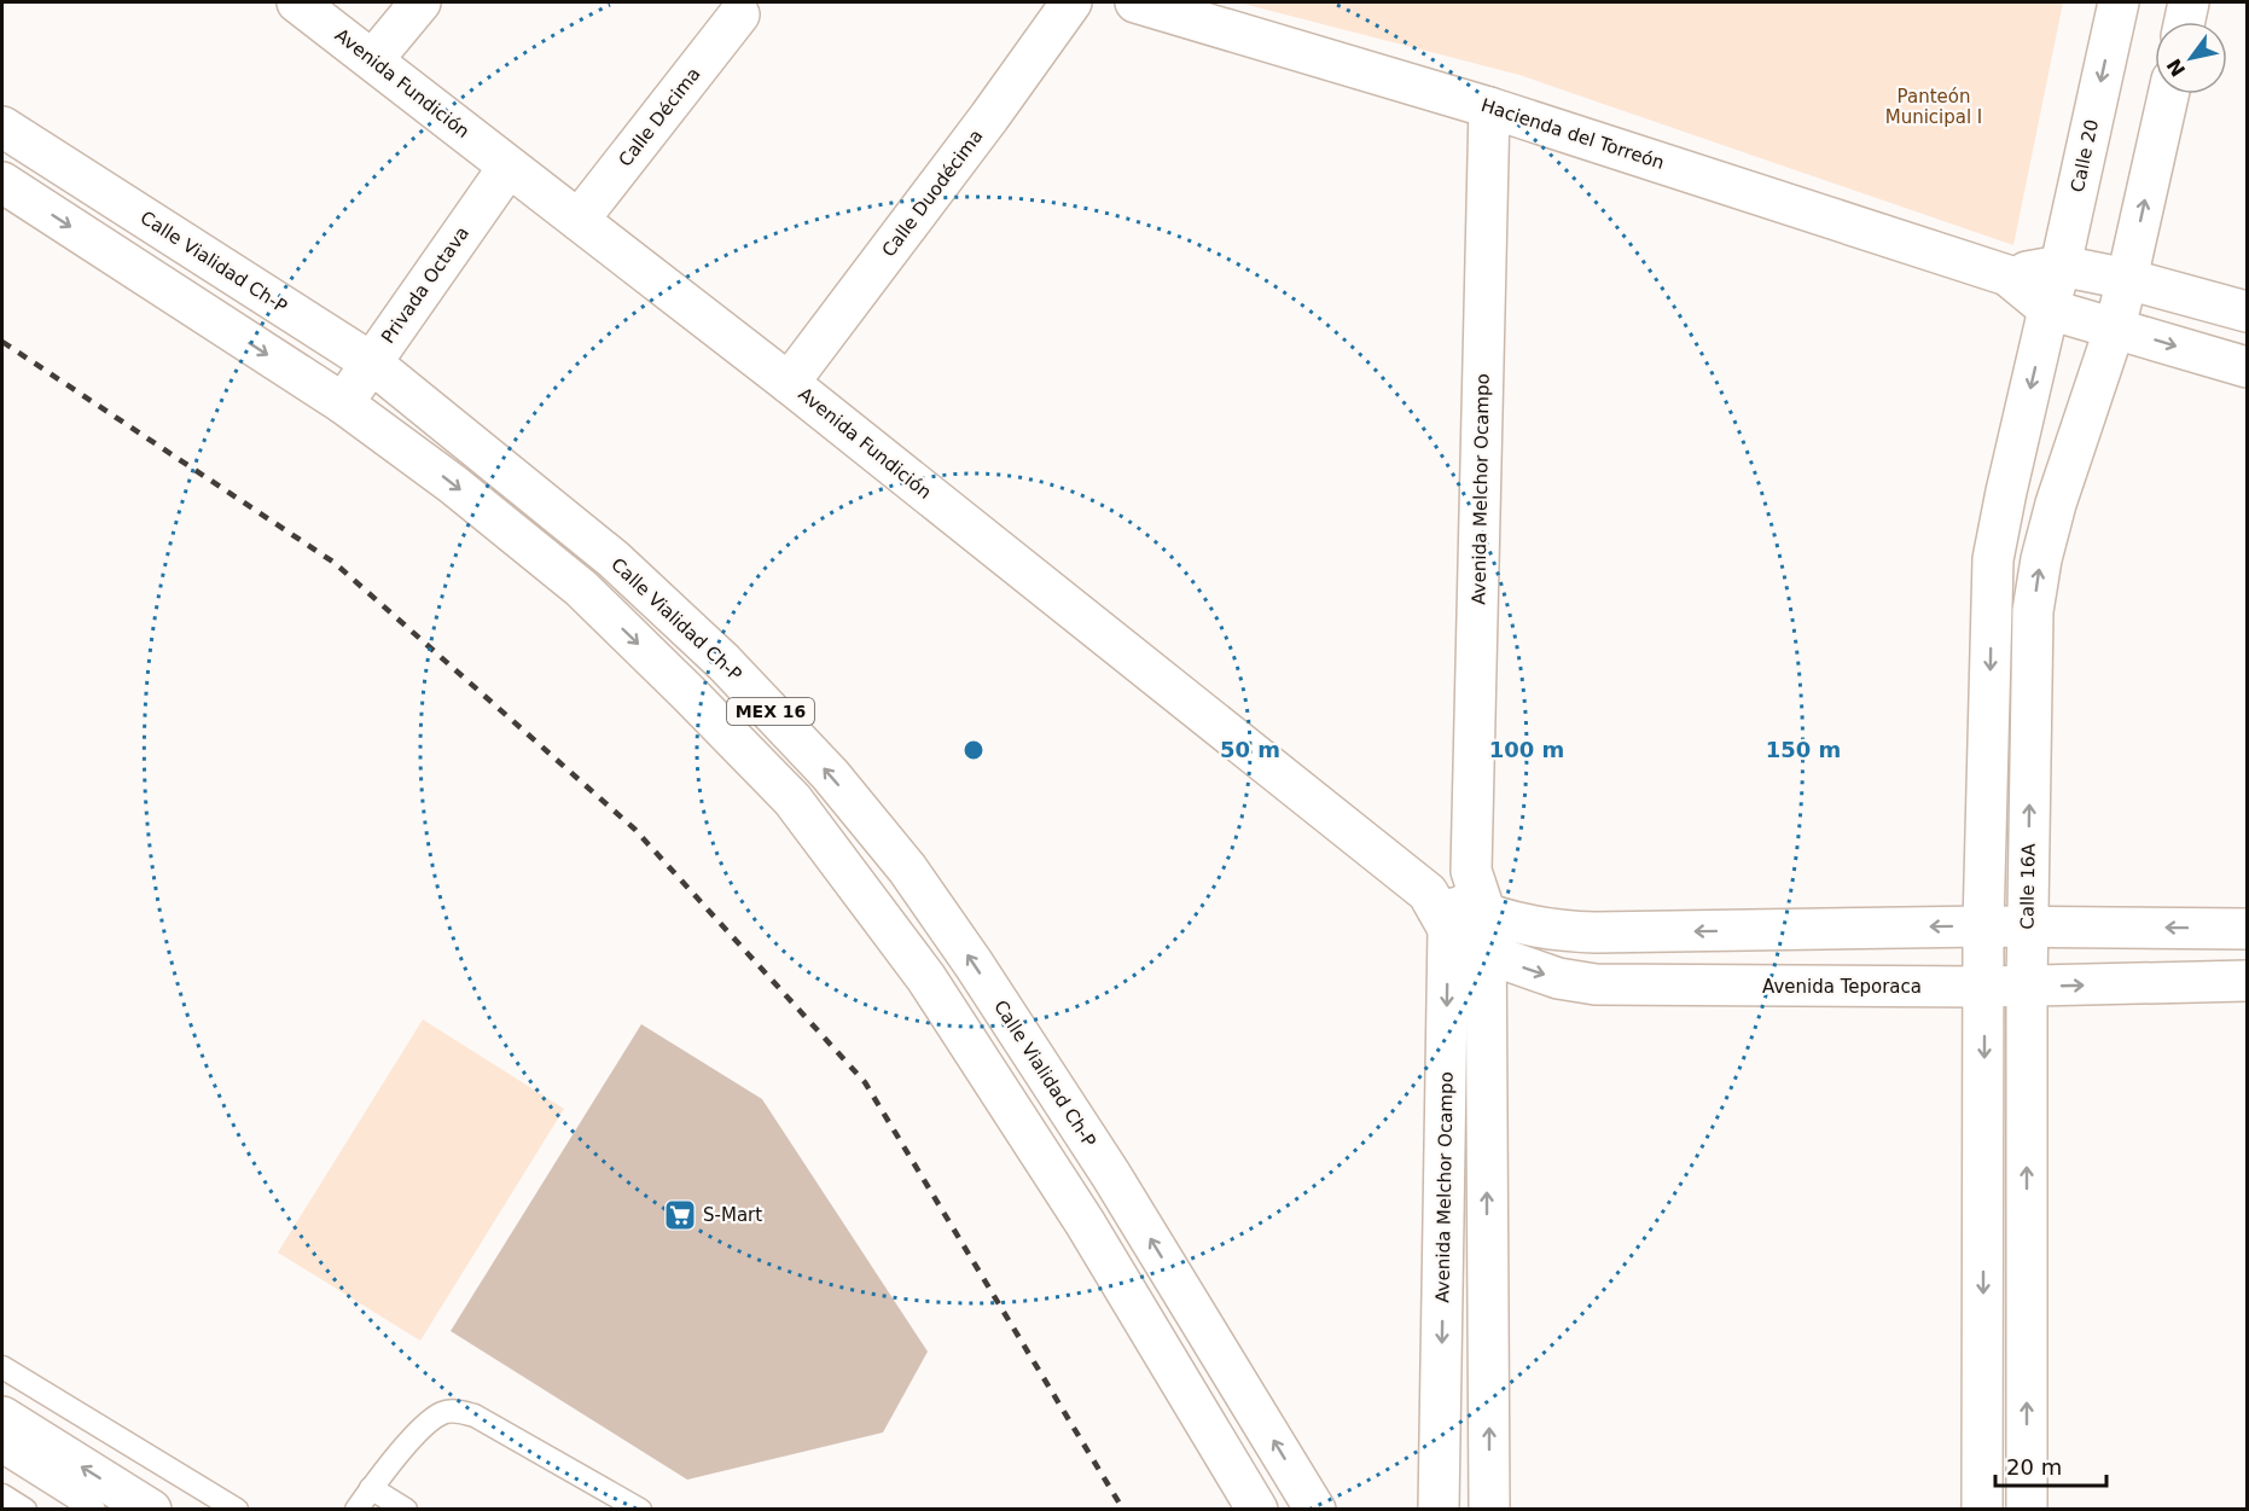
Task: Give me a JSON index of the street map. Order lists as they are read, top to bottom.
{
  "streets": {
    "street": [
      "Avenida Fundición",
      "Calle Décima",
      "Hacienda del Torreón",
      "Calle 20",
      "Calle Duodécima",
      "Calle Vialidad Ch-P",
      "Privada Octava",
      "Avenida Melchor Ocampo",
      "MEX 16",
      "Calle 16A",
      "Avenida Teporaca"
    ]
  },
  "crossings": [
    ["Avenida Fundición", "Calle Décima"],
    ["Avenida Fundición", "Calle Duodécima"],
    ["Avenida Fundición", "Privada Octava"],
    ["Avenida Fundición", "Avenida Melchor Ocampo"],
    ["Hacienda del Torreón", "Calle 20"],
    ["Hacienda del Torreón", "Avenida Melchor Ocampo"],
    ["Calle Vialidad Ch-P", "Privada Octava"],
    ["Privada Octava", "MEX 16"],
    ["Avenida Melchor Ocampo", "Avenida Teporaca"],
    ["Calle 16A", "Avenida Teporaca"]
  ],
  "parks": ["Panteón Municipal I"],
  "places": {
    "supermarket": ["S-Mart"]
  },
  "scale_bar": "20 m",
  "north": "bottom left",
  "rings": ["50 m", "100 m", "150 m"]
}
